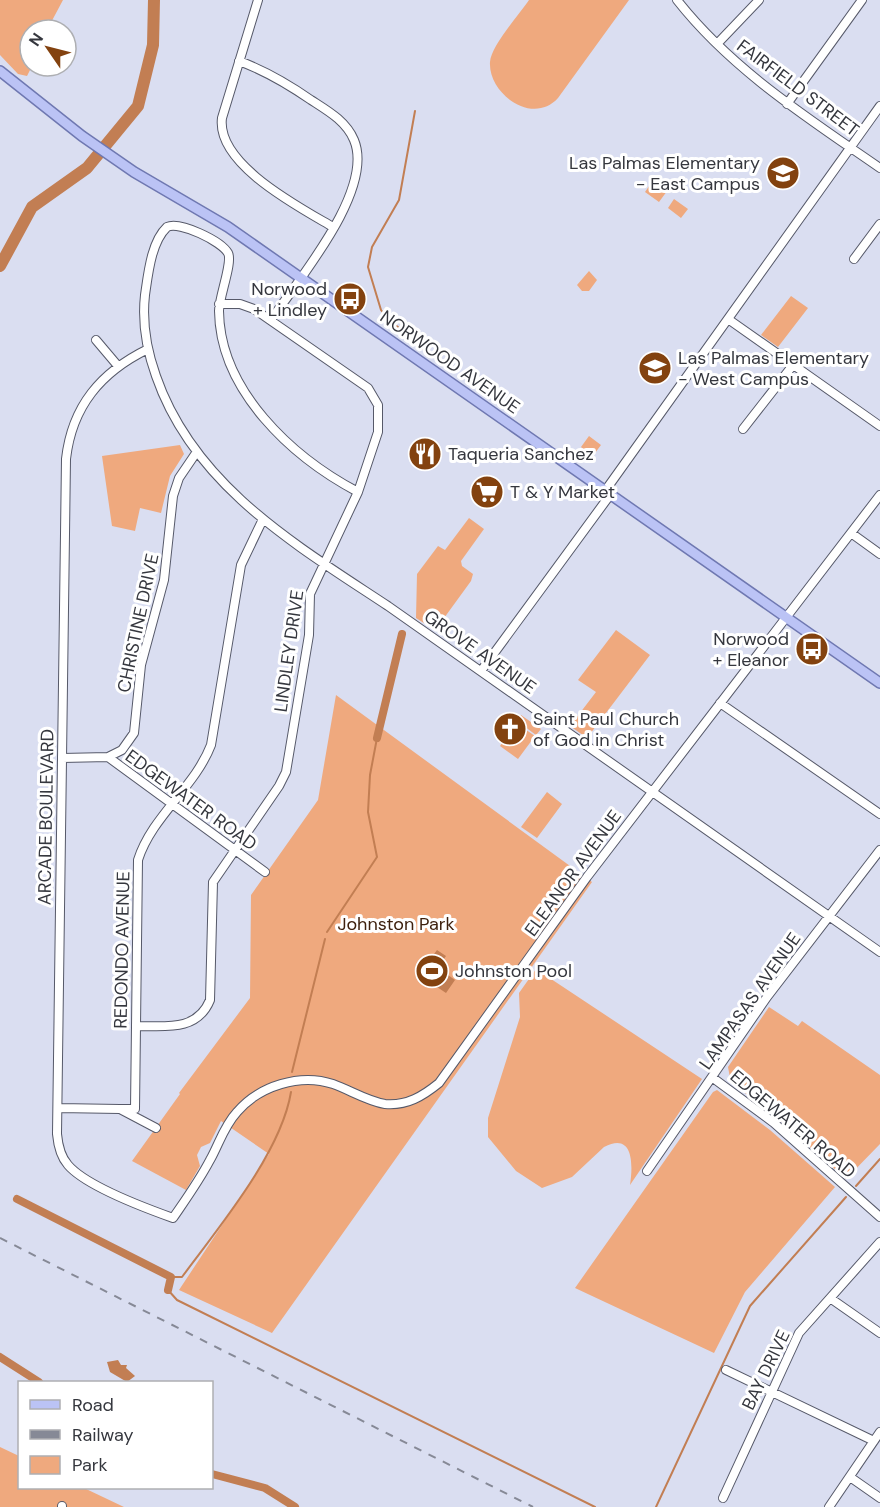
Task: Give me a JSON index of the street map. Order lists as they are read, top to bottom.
{
  "streets": {
    "main road": ["NORWOOD AVENUE"],
    "street": [
      "FAIRFIELD STREET",
      "CHRISTINE DRIVE",
      "LINDLEY DRIVE",
      "GROVE AVENUE",
      "EDGEWATER ROAD",
      "ARCADE BOULEVARD",
      "ELEANOR AVENUE",
      "REDONDO AVENUE",
      "LAMPASAS AVENUE",
      "BAY DRIVE"
    ]
  },
  "crossings": [
    ["NORWOOD AVENUE", "ELEANOR AVENUE"],
    ["CHRISTINE DRIVE", "GROVE AVENUE"],
    ["CHRISTINE DRIVE", "EDGEWATER ROAD"],
    ["LINDLEY DRIVE", "GROVE AVENUE"],
    ["LINDLEY DRIVE", "EDGEWATER ROAD"],
    ["LINDLEY DRIVE", "REDONDO AVENUE"],
    ["GROVE AVENUE", "ARCADE BOULEVARD"],
    ["GROVE AVENUE", "ELEANOR AVENUE"],
    ["GROVE AVENUE", "REDONDO AVENUE"],
    ["GROVE AVENUE", "LAMPASAS AVENUE"],
    ["EDGEWATER ROAD", "ARCADE BOULEVARD"],
    ["EDGEWATER ROAD", "REDONDO AVENUE"],
    ["EDGEWATER ROAD", "LAMPASAS AVENUE"],
    ["ARCADE BOULEVARD", "ELEANOR AVENUE"]
  ],
  "parks": ["Johnston Park"],
  "places": {
    "school or university": ["Las Palmas Elementary - East Campus", "Las Palmas Elementary - West Campus"],
    "bus stop": ["Norwood + Lindley", "Norwood + Eleanor"],
    "restaurant": ["Taqueria Sanchez"],
    "supermarket": ["T & Y Market"],
    "church": ["Saint Paul Church of God in Christ"],
    "sports": ["Johnston Pool"]
  },
  "legend": ["Road", "Railway", "Park"],
  "north": "top left"
}
